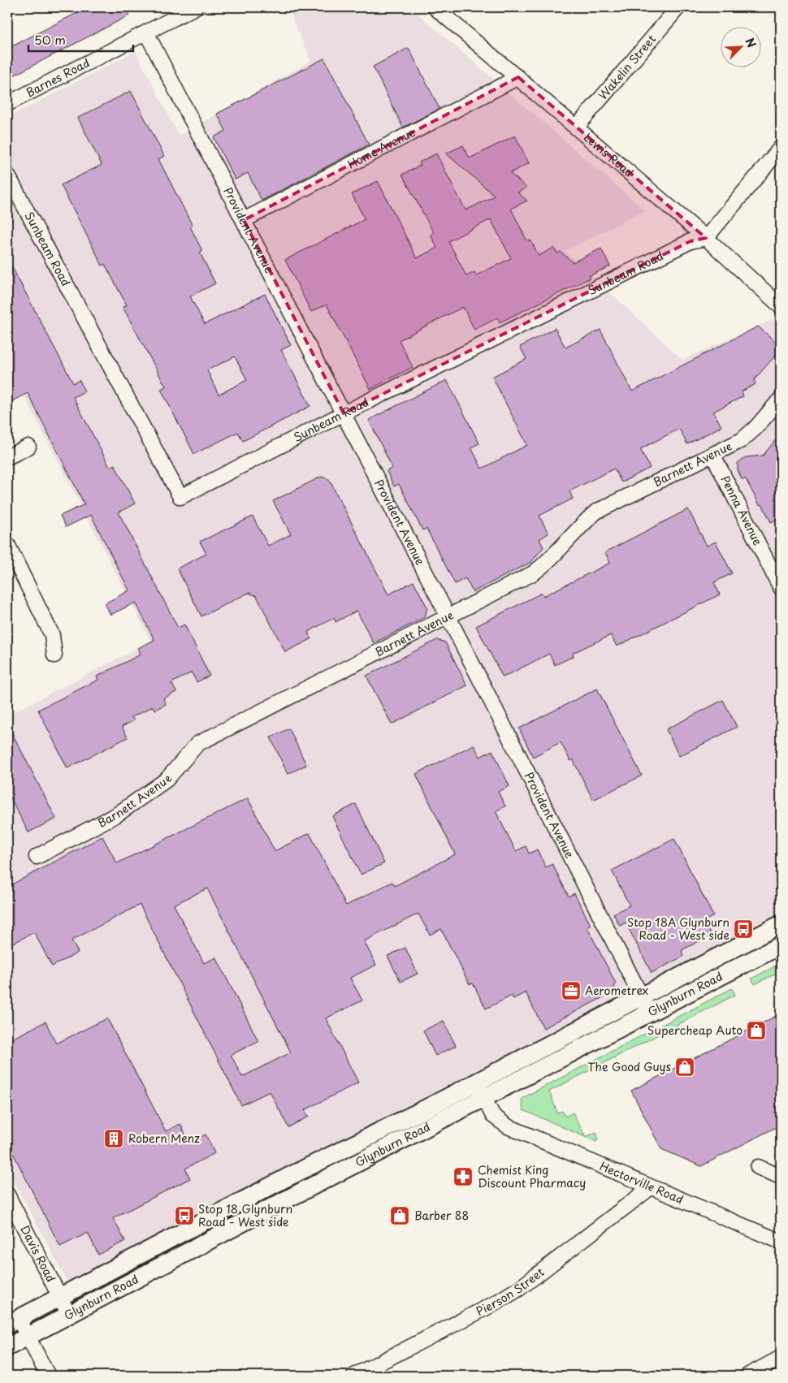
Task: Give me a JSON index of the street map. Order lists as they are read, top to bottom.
{
  "streets": {
    "main road": ["Glynburn Road"],
    "street": [
      "Wakelin Street",
      "Barnes Road",
      "Home Avenue",
      "Lewis Road",
      "Provident Avenue",
      "Sunbeam Road",
      "Barnett Avenue",
      "Penna Avenue",
      "Hectorville Road",
      "Davis Road",
      "Pierson Street"
    ]
  },
  "crossings": [
    ["Wakelin Street", "Lewis Road"],
    ["Barnes Road", "Provident Avenue"],
    ["Home Avenue", "Lewis Road"],
    ["Home Avenue", "Provident Avenue"],
    ["Lewis Road", "Sunbeam Road"],
    ["Provident Avenue", "Sunbeam Road"],
    ["Provident Avenue", "Barnett Avenue"],
    ["Provident Avenue", "Glynburn Road"],
    ["Barnett Avenue", "Penna Avenue"],
    ["Glynburn Road", "Hectorville Road"],
    ["Glynburn Road", "Davis Road"],
    ["Hectorville Road", "Pierson Street"]
  ],
  "places": {
    "bus stop": ["Stop 18A Glynburn Road - West side", "Stop 18 Glynburn Road - West side"],
    "office": ["Aerometrex"],
    "shop": ["Supercheap Auto", "The Good Guys", "Barber 88"],
    "building": ["Robern Menz"],
    "pharmacy": ["Chemist King Discount Pharmacy"]
  },
  "scale_bar": "50 m",
  "north": "top right"
}
